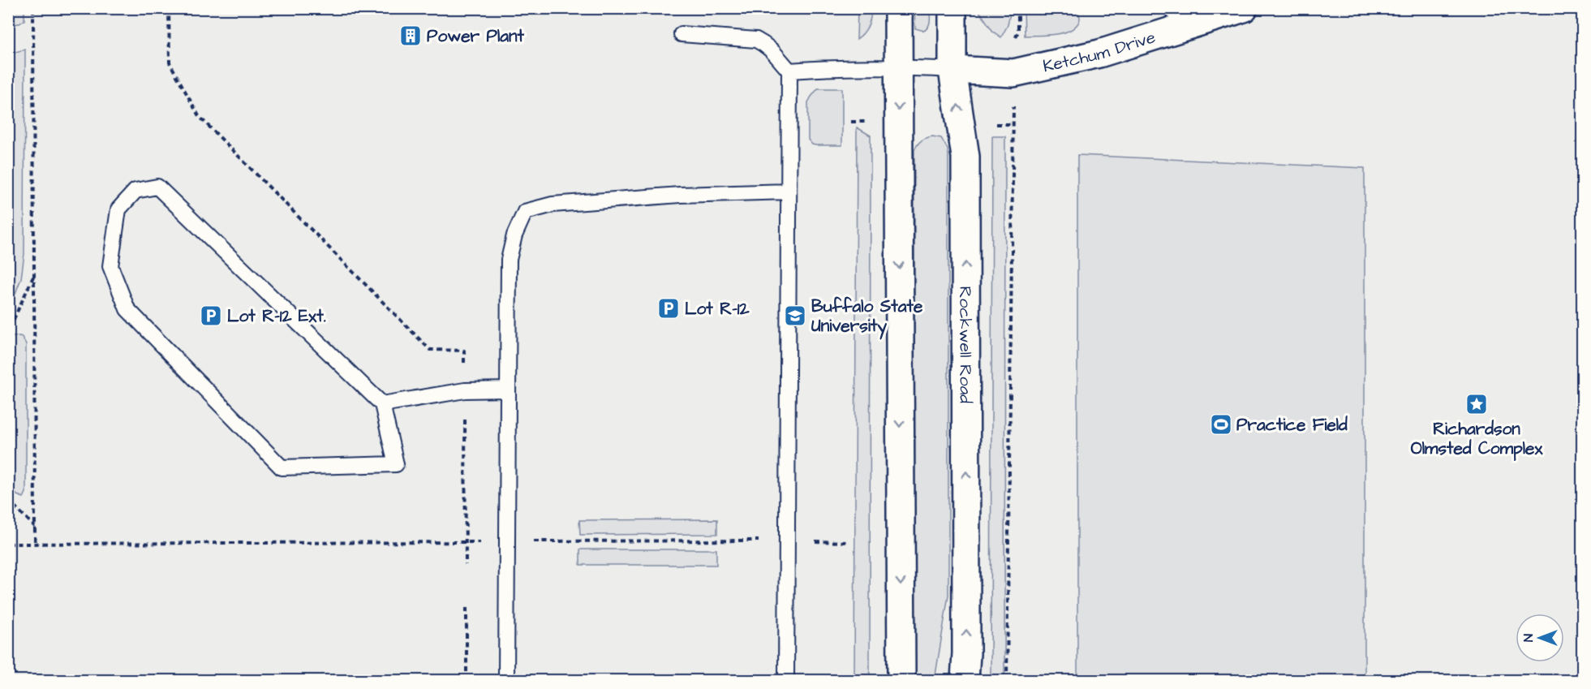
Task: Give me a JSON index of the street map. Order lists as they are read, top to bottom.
{
  "streets": {
    "street": ["Ketchum Drive", "Rockwell Road"]
  },
  "crossings": [
    ["Ketchum Drive", "Rockwell Road"]
  ],
  "places": {
    "building": ["Power Plant"],
    "parking": ["Lot R-12", "Lot R-12 Ext."],
    "school or university": ["Buffalo State University"],
    "place": ["Richardson Olmsted Complex"],
    "sports": ["Practice Field"]
  },
  "north": "left"
}
